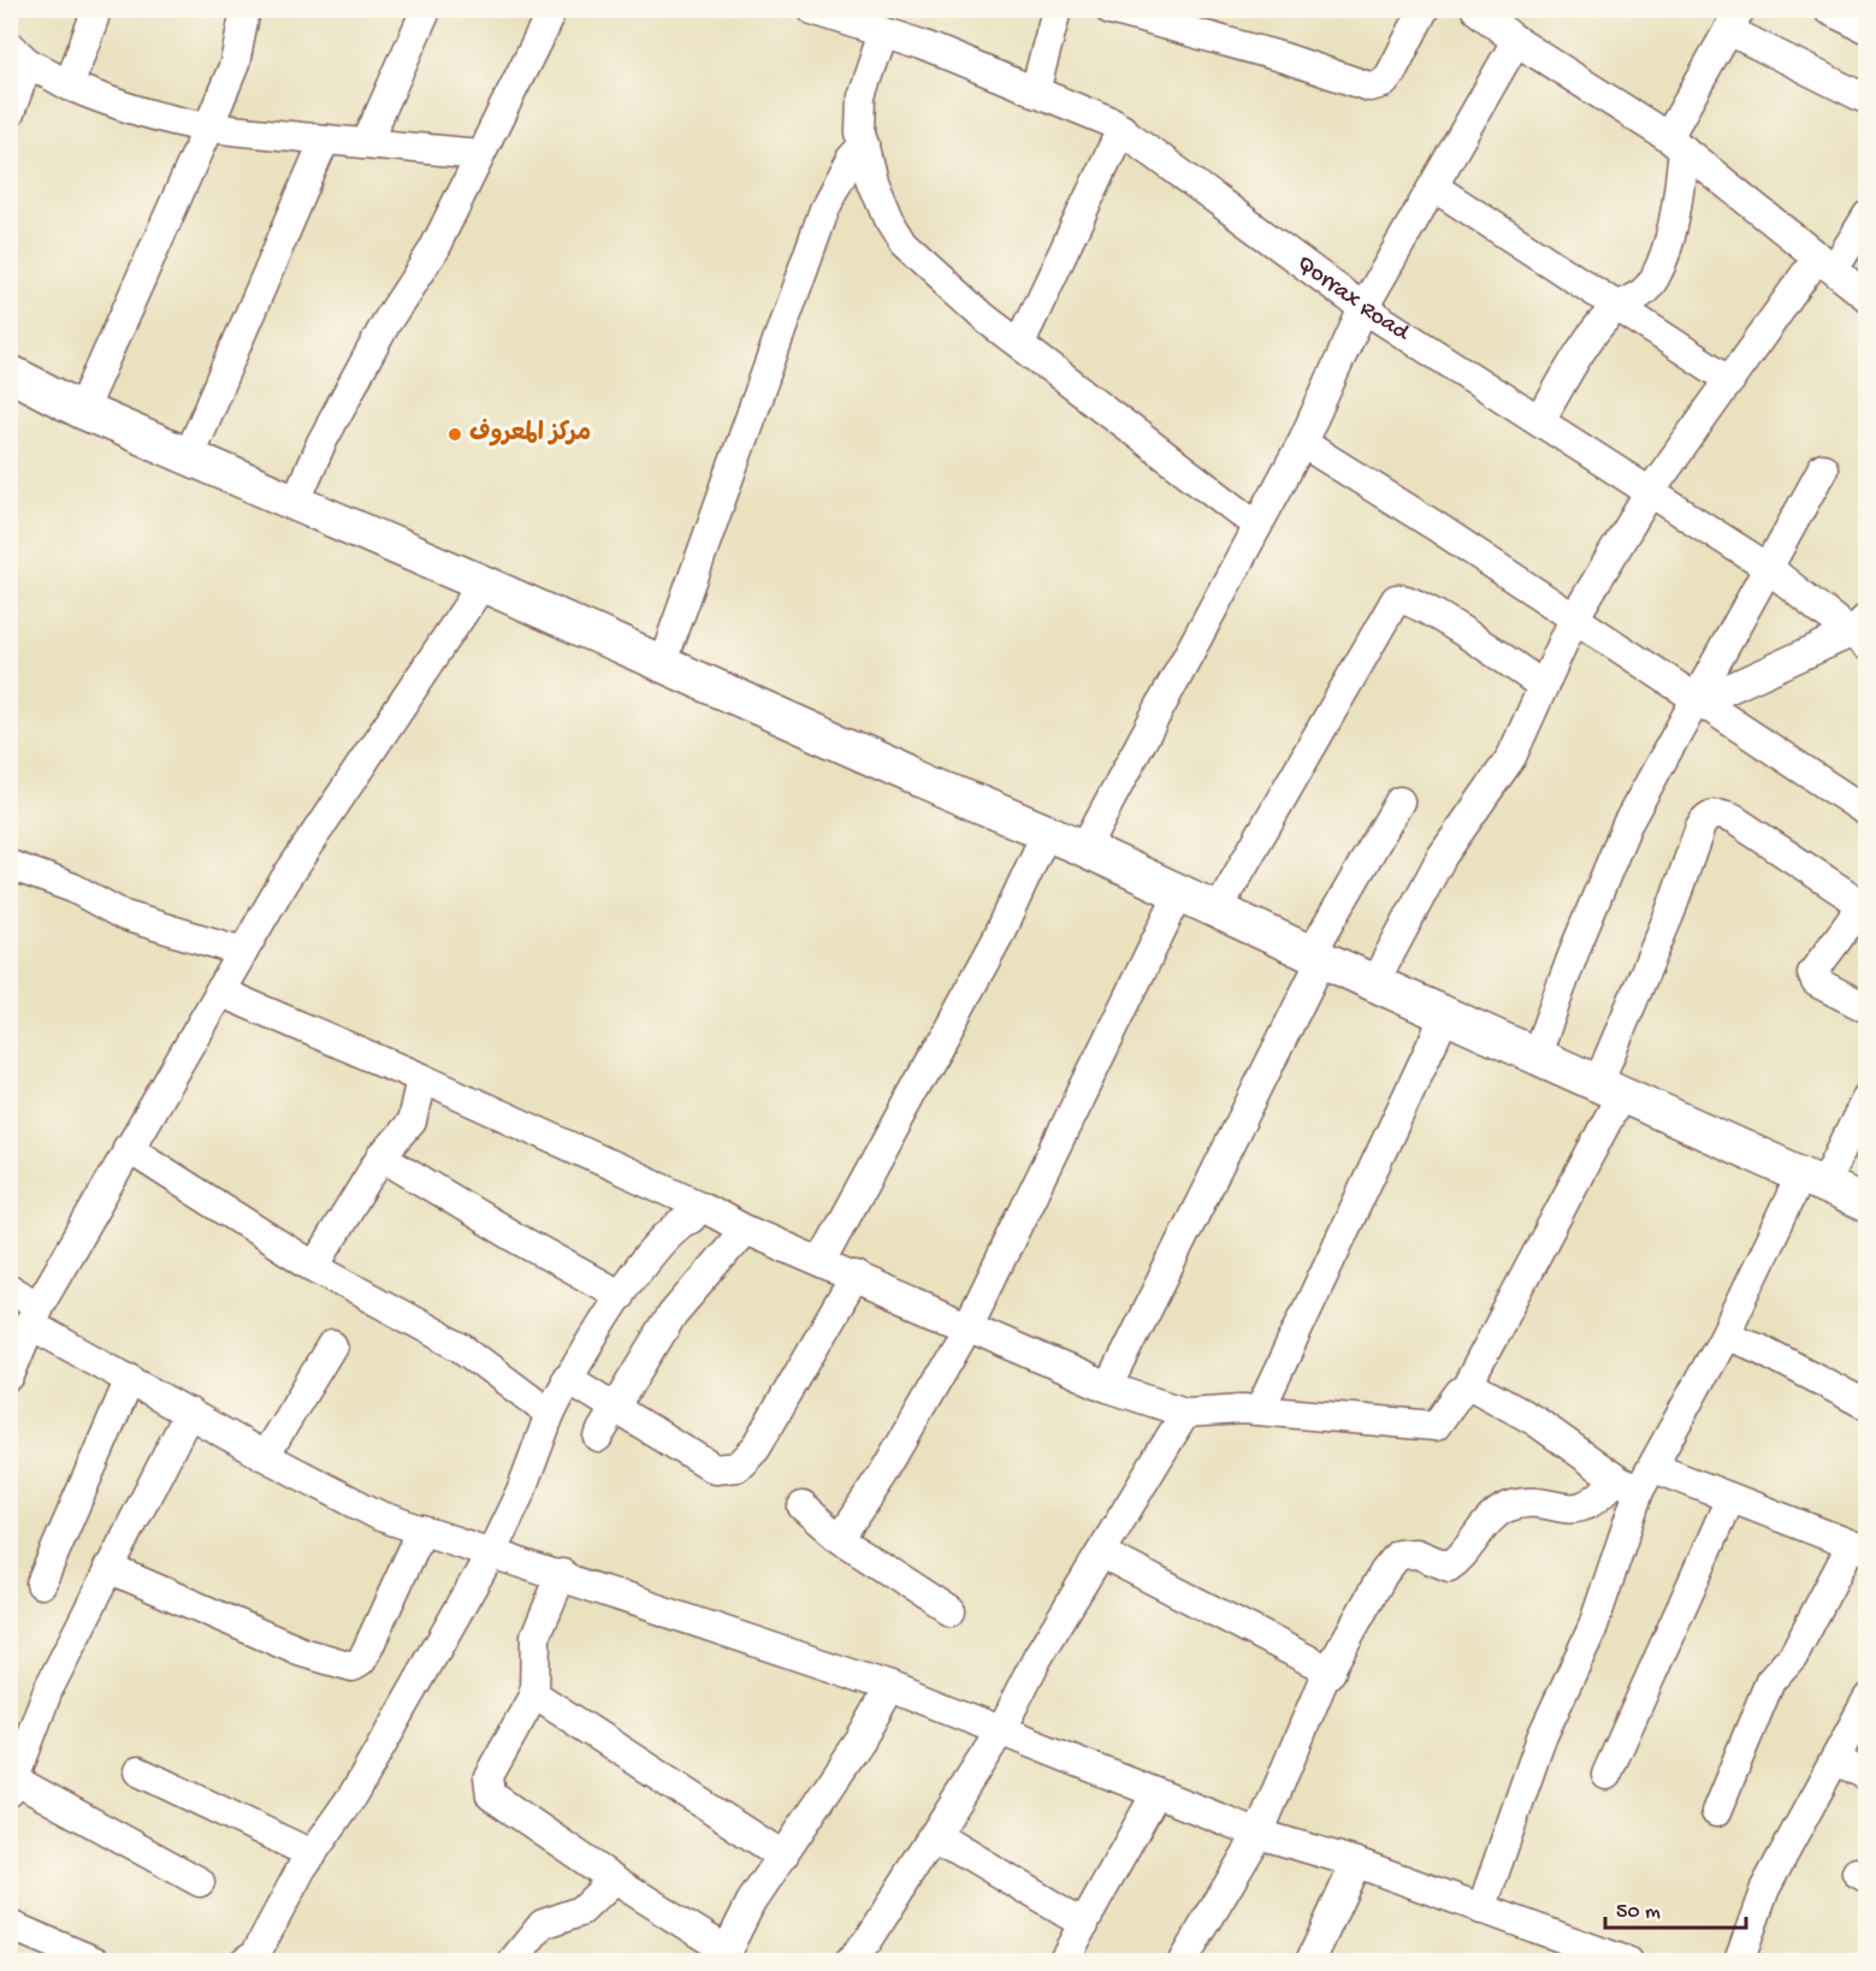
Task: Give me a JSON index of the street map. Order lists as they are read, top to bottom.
{
  "streets": {
    "street": ["Qorrax Road"]
  },
  "places": ["مركز المعروف"],
  "scale_bar": "50 m"
}
